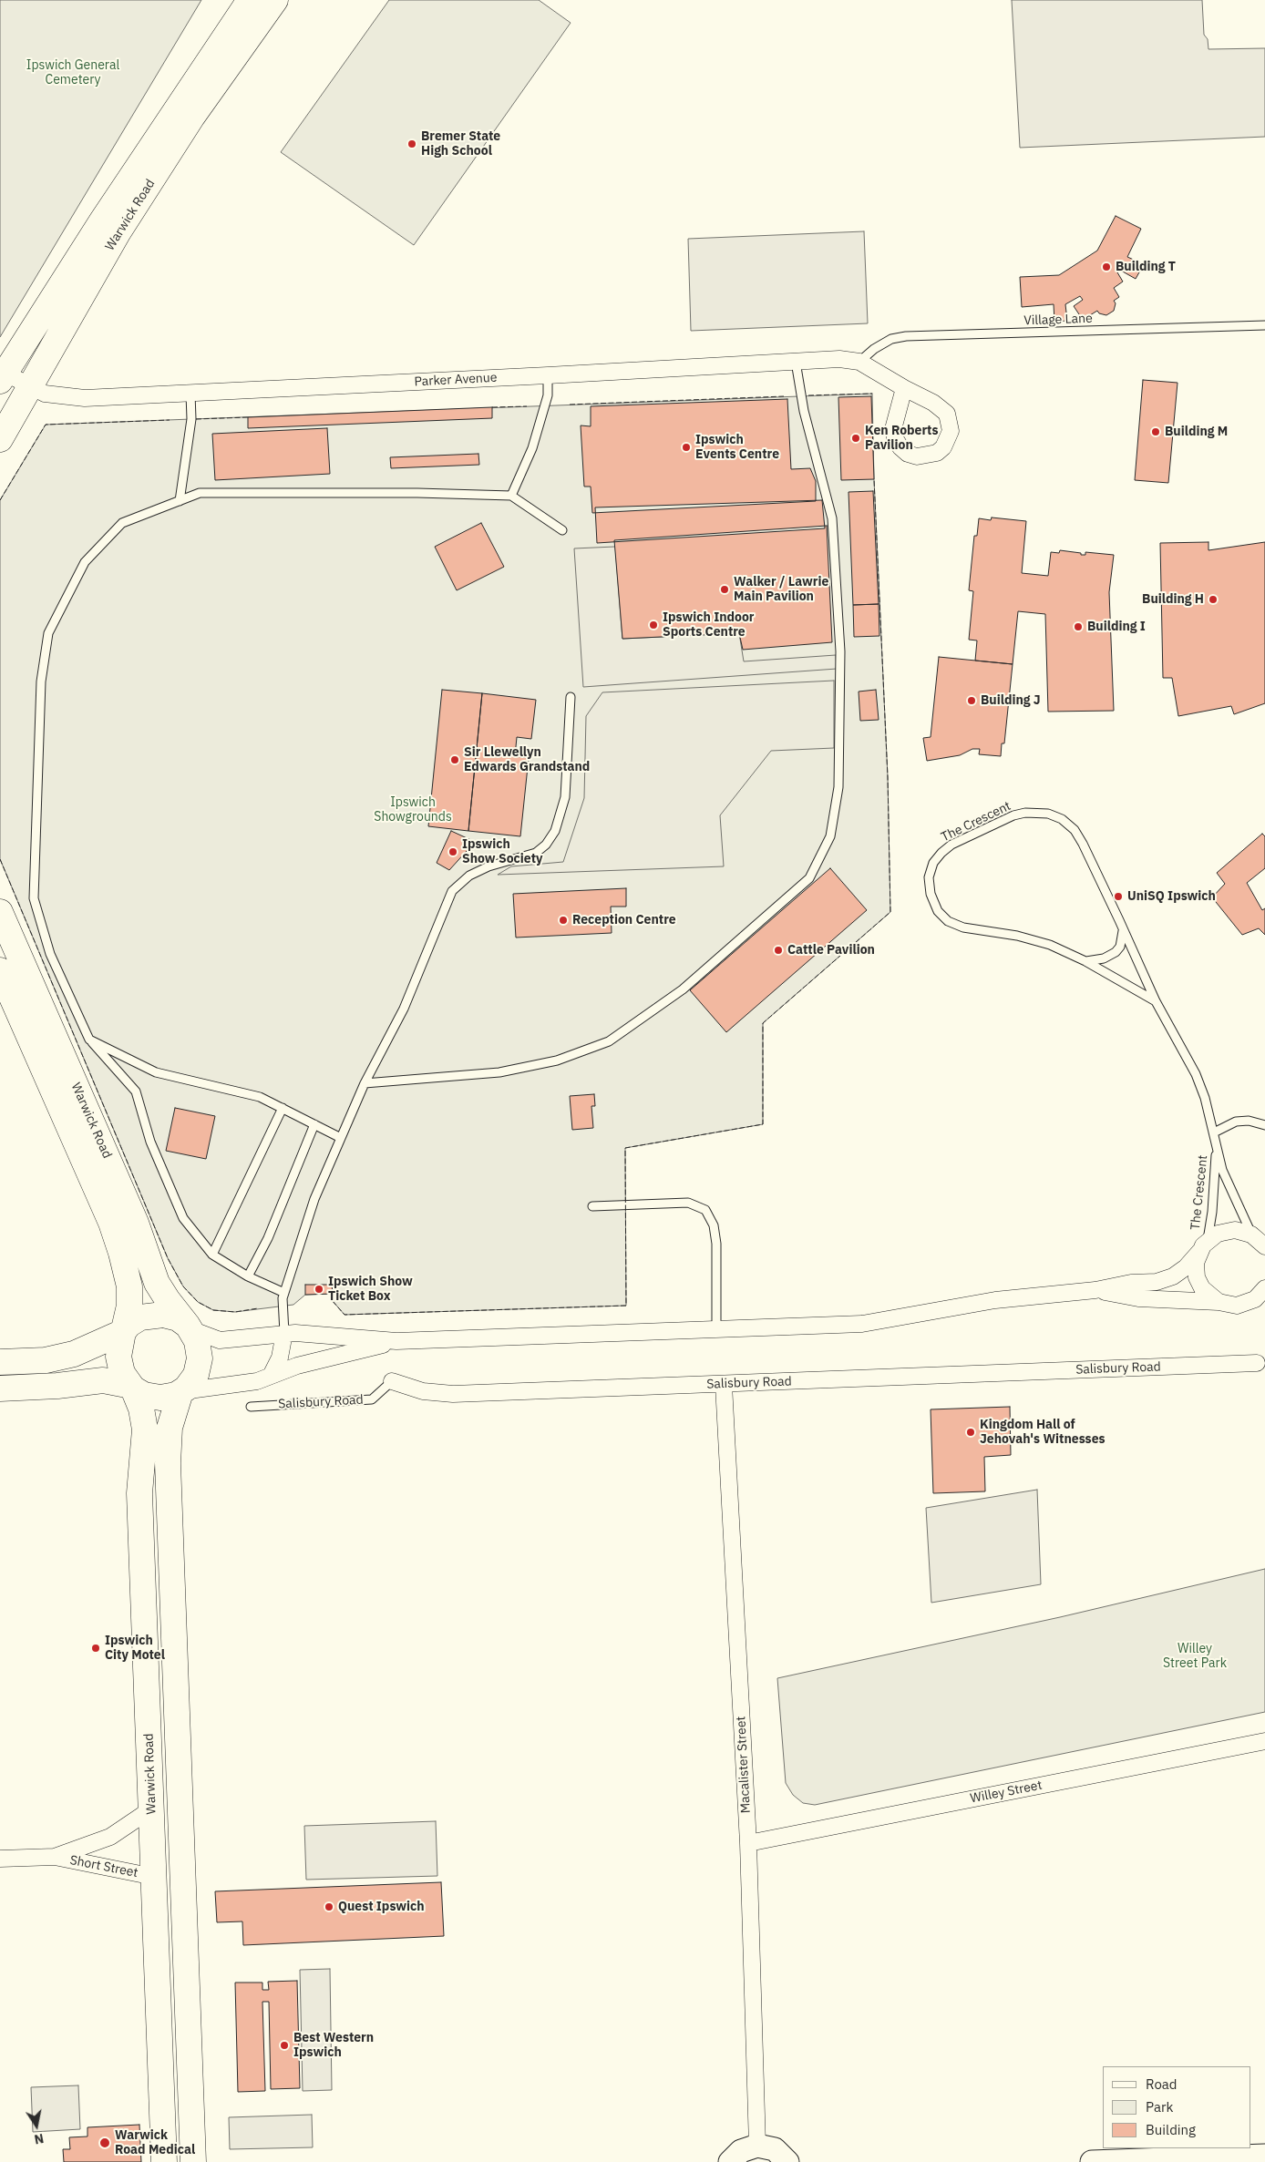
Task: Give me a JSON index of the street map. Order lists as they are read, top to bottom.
{
  "streets": {
    "main road": ["Warwick Road"],
    "street": [
      "Parker Avenue",
      "Salisbury Road",
      "Macalister Street",
      "Willey Street",
      "Short Street"
    ],
    "lane": ["Village Lane", "The Crescent"]
  },
  "crossings": [
    ["Warwick Road", "Parker Avenue"],
    ["Warwick Road", "Short Street"],
    ["Village Lane", "Parker Avenue"],
    ["Salisbury Road", "Macalister Street"],
    ["Macalister Street", "Willey Street"]
  ],
  "parks": ["Ipswich General Cemetery", "Ipswich Showgrounds", "Willey Street Park"],
  "places": [
    "Bremer State High School",
    "Building T",
    "Building M",
    "Ken Roberts Pavilion",
    "Ipswich Events Centre",
    "Walker / Lawrie Main Pavilion",
    "Building H",
    "Ipswich Indoor Sports Centre",
    "Building I",
    "Building J",
    "Sir Llewellyn Edwards Grandstand",
    "Ipswich Show Society",
    "UniSQ Ipswich",
    "Reception Centre",
    "Cattle Pavilion",
    "Ipswich Show Ticket Box",
    "Kingdom Hall of Jehovah's Witnesses",
    "Ipswich City Motel",
    "Quest Ipswich",
    "Best Western Ipswich",
    "Warwick Road Medical"
  ],
  "legend": ["Road", "Park", "Building"],
  "north": "bottom"
}
